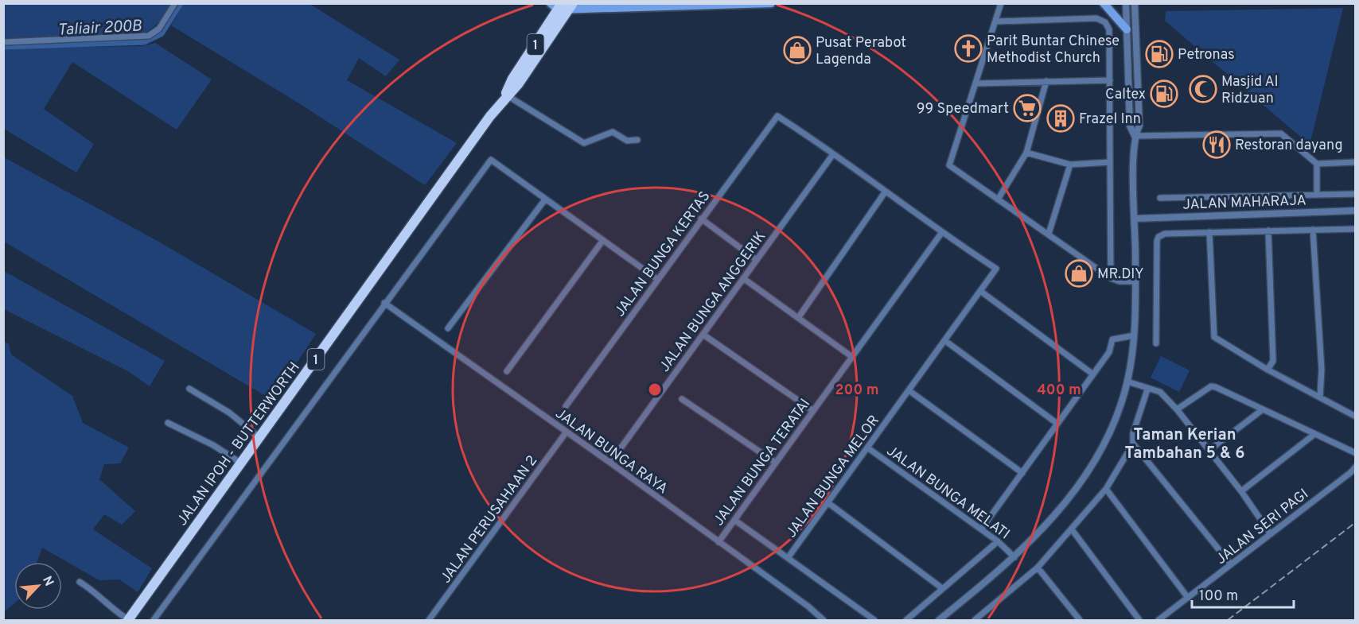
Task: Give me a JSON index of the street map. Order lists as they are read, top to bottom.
{
  "streets": {
    "highway": ["1", "JALAN IPOH - BUTTERWORTH"],
    "street": [
      "JALAN MAHARAJA",
      "JALAN BUNGA KERTAS",
      "JALAN BUNGA ANGGERIK",
      "JALAN BUNGA RAYA",
      "JALAN BUNGA TERATAI",
      "JALAN BUNGA MELOR",
      "JALAN BUNGA MELATI",
      "JALAN PERUSAHAAN 2",
      "JALAN SERI PAGI"
    ]
  },
  "crossings": [
    ["JALAN BUNGA KERTAS", "JALAN BUNGA ANGGERIK"],
    ["JALAN BUNGA ANGGERIK", "JALAN BUNGA RAYA"],
    ["JALAN BUNGA RAYA", "JALAN BUNGA TERATAI"],
    ["JALAN BUNGA RAYA", "JALAN PERUSAHAAN 2"],
    ["JALAN BUNGA TERATAI", "JALAN BUNGA MELOR"],
    ["JALAN BUNGA MELOR", "JALAN BUNGA MELATI"]
  ],
  "districts": ["Taman Kerian Tambahan 5 & 6"],
  "water": ["Taliair 200B"],
  "places": {
    "church": ["Parit Buntar Chinese Methodist Church"],
    "shop": ["Pusat Perabot Lagenda", "MR.DIY"],
    "fuel station": ["Petronas", "Caltex"],
    "mosque": ["Masjid Al Ridzuan"],
    "supermarket": ["99 Speedmart"],
    "building": ["Frazel Inn"],
    "restaurant": ["Restoran dayang"]
  },
  "scale_bar": "100 m",
  "north": "top right",
  "rings": ["200 m", "400 m"]
}
